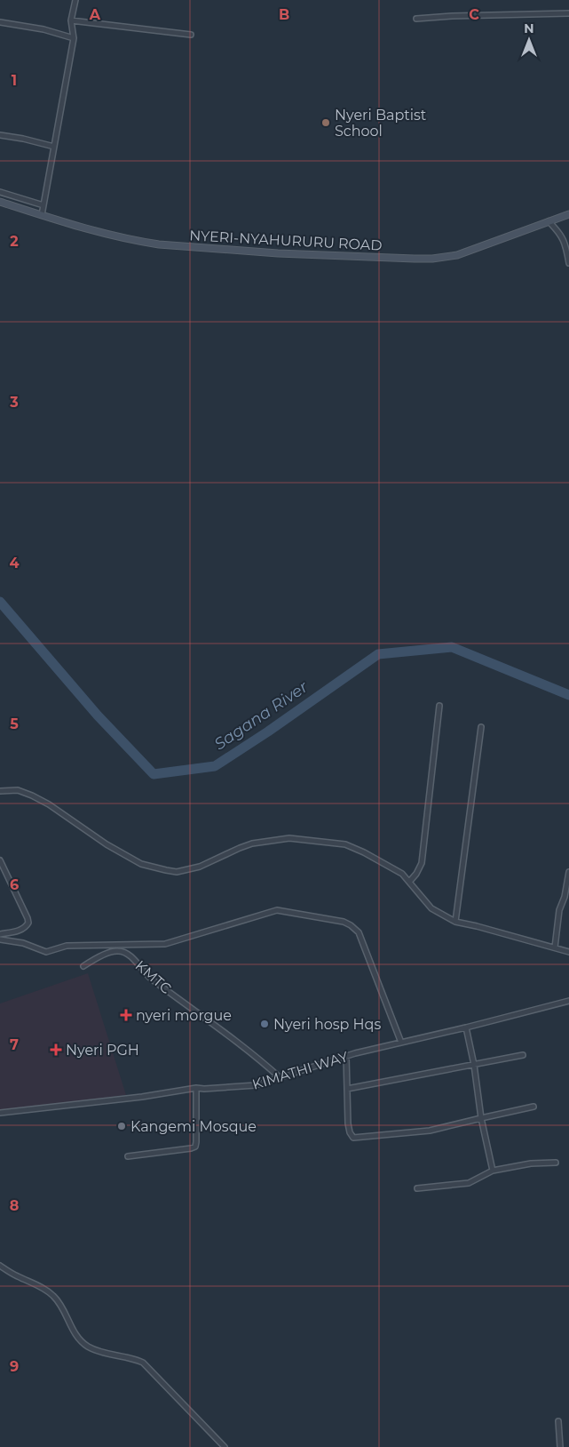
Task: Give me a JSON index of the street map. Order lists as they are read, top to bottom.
{
  "streets": {
    "main road": ["NYERI-NYAHURURU ROAD"],
    "street": ["KMTC", "KIMATHI WAY"]
  },
  "crossings": [
    ["KMTC", "KIMATHI WAY"]
  ],
  "water": ["Sagana River"],
  "places": {
    "other": ["Nyeri Baptist School", "Nyeri hosp Hqs", "Kangemi Mosque"],
    "health": ["nyeri morgue", "Nyeri PGH"]
  },
  "north": "top",
  "grid": {
    "columns": ["A", "B", "C"],
    "rows": [
      "1",
      "2",
      "3",
      "4",
      "5",
      "6",
      "7",
      "8",
      "9"
    ]
  }
}
